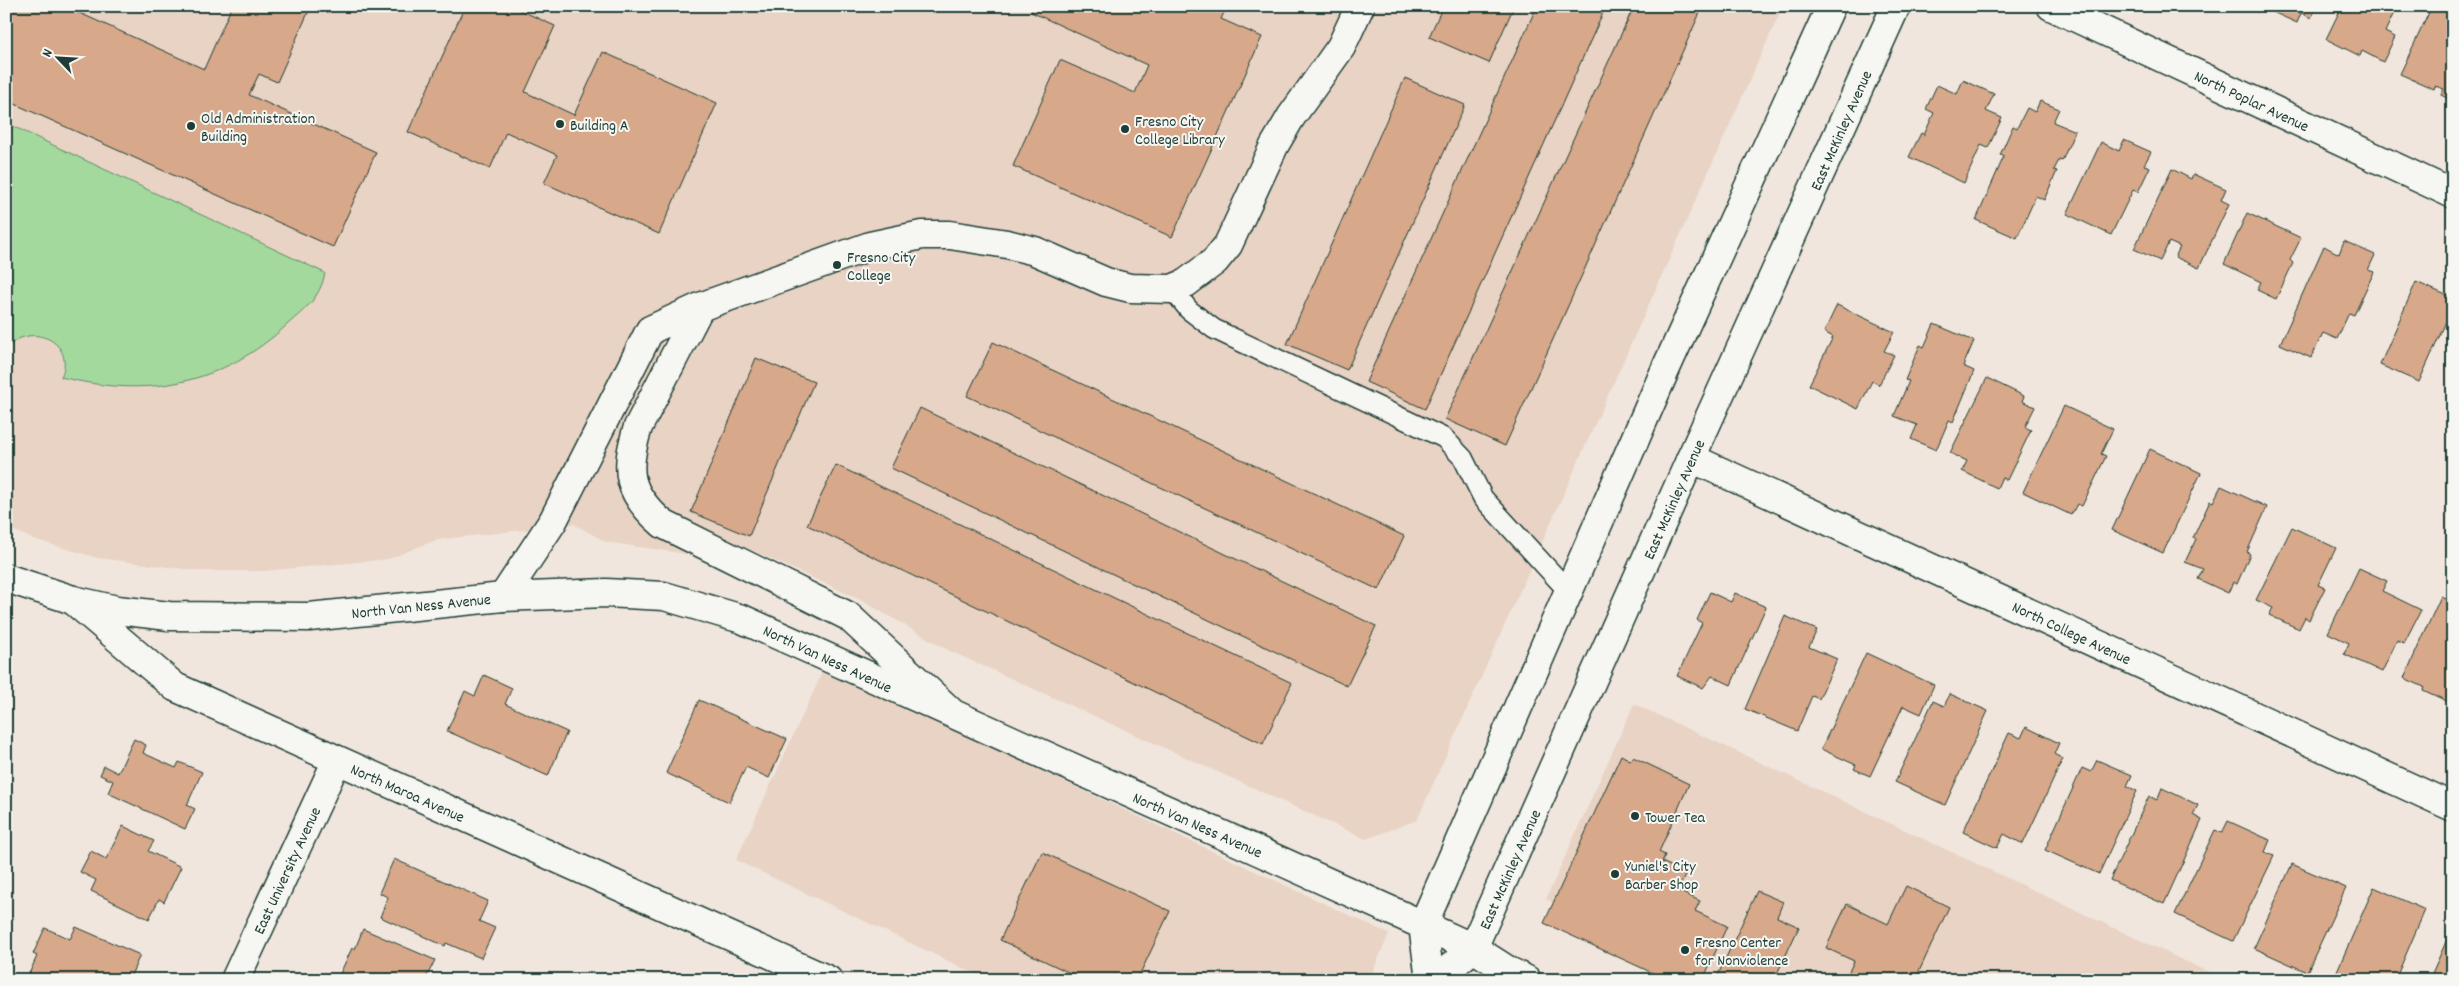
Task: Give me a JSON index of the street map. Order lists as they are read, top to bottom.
{
  "streets": {
    "street": [
      "North Poplar Avenue",
      "East McKinley Avenue",
      "North Van Ness Avenue",
      "North College Avenue",
      "North Maroa Avenue",
      "East University Avenue"
    ]
  },
  "crossings": [
    ["East McKinley Avenue", "North Van Ness Avenue"],
    ["East McKinley Avenue", "North College Avenue"],
    ["North Van Ness Avenue", "North Maroa Avenue"],
    ["North Maroa Avenue", "East University Avenue"]
  ],
  "places": [
    "Building A",
    "Old Administration Building",
    "Fresno City College Library",
    "Fresno City College",
    "Tower Tea",
    "Yuniel's City Barber Shop",
    "Fresno Center for Nonviolence"
  ],
  "north": "top left"
}
